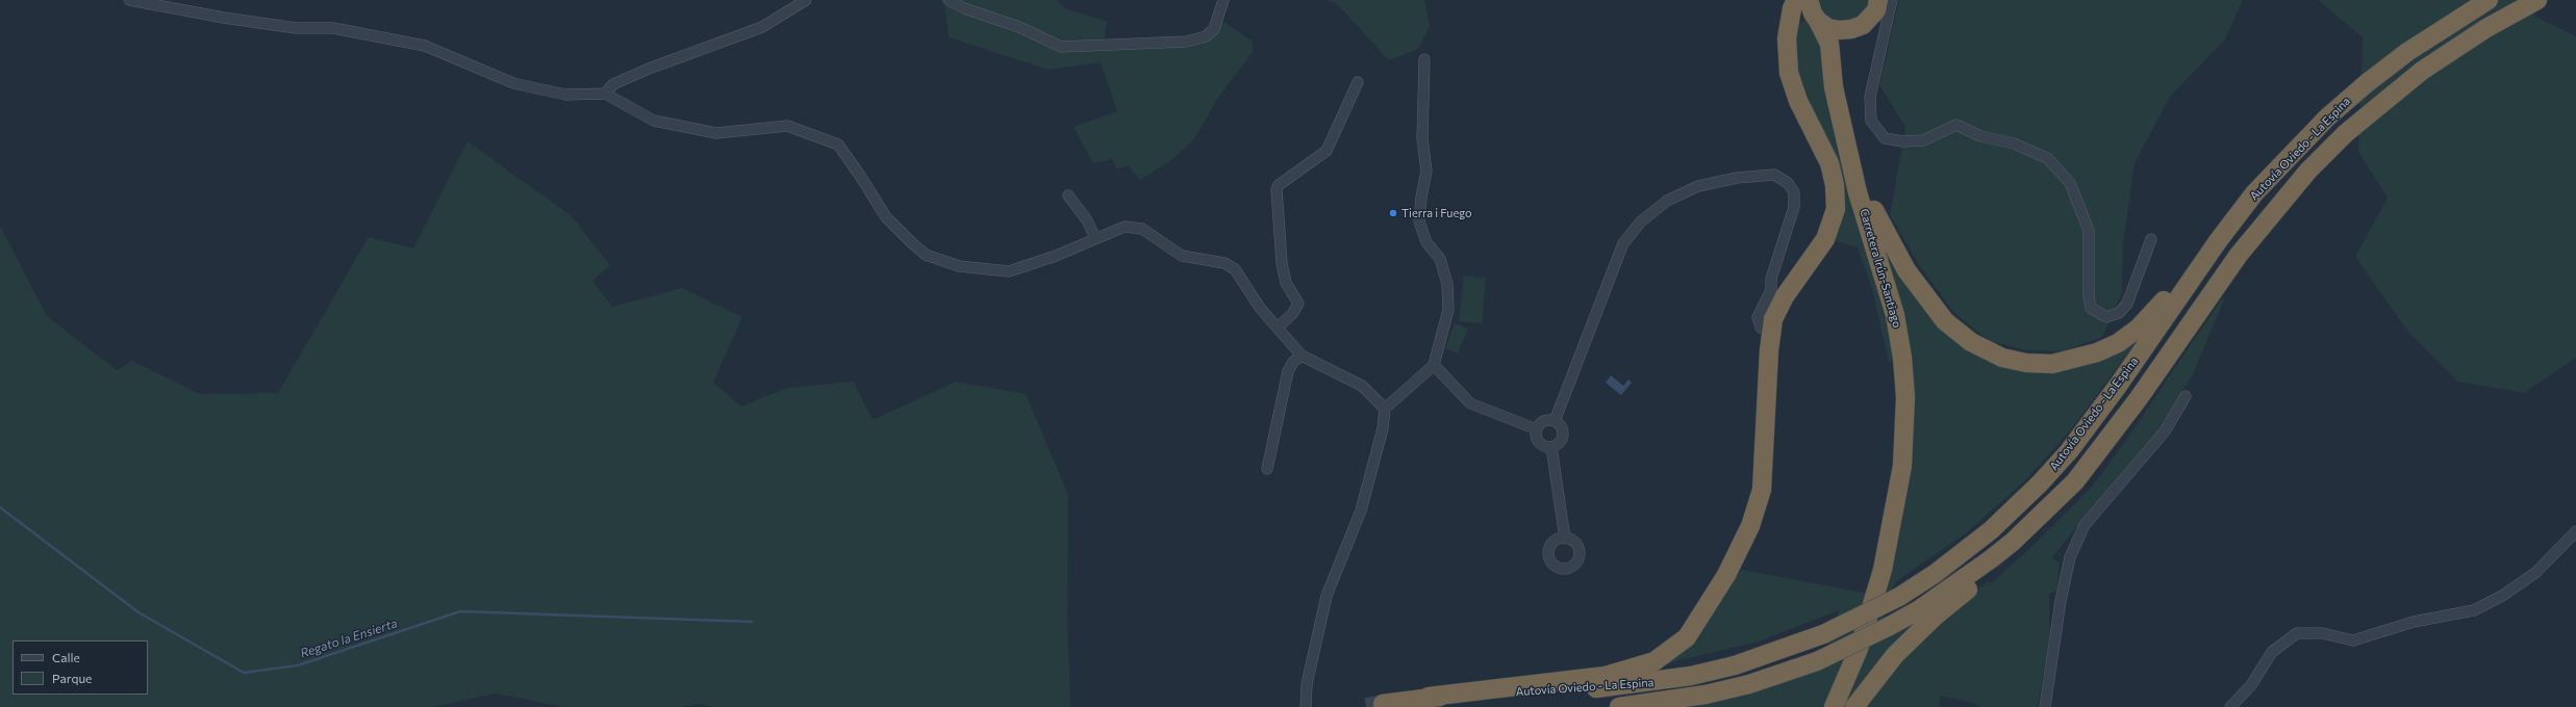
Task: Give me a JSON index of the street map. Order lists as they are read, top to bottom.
{
  "streets": {
    "highway": ["Autovía Oviedo - La Espina", "Carretera Irún-Santiago"]
  },
  "water": ["Regato la Ensierta"],
  "places": ["Tierra i Fuego"],
  "legend": ["Calle", "Parque"]
}
